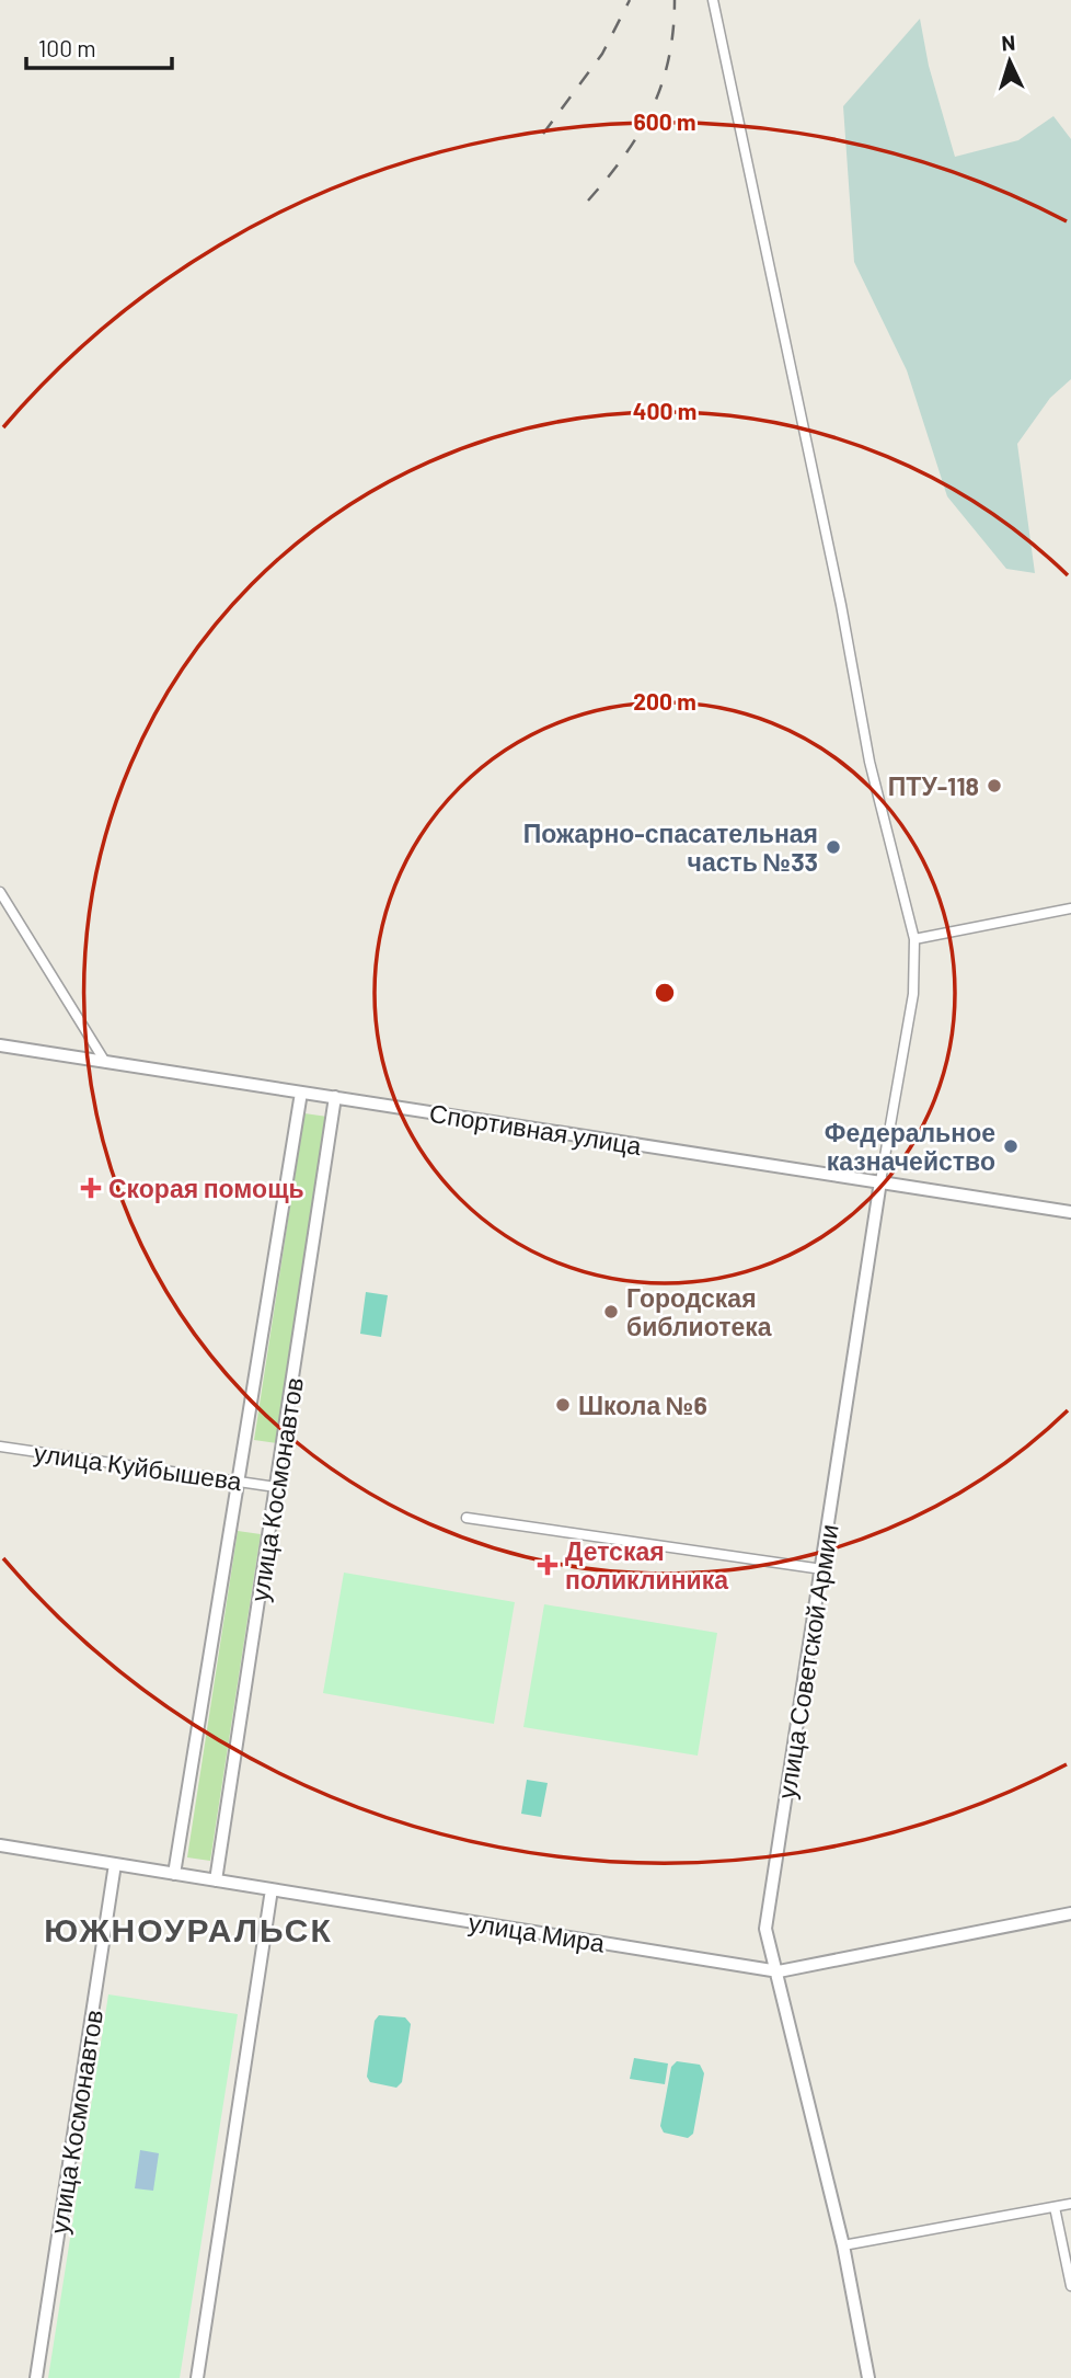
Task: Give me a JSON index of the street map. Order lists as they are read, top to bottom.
{
  "streets": {
    "street": [
      "Спортивная улица",
      "улица Куйбышева",
      "улица Космонавтов",
      "улица Советской Армии",
      "улица Мира"
    ]
  },
  "crossings": [
    ["Спортивная улица", "улица Космонавтов"],
    ["Спортивная улица", "улица Советской Армии"],
    ["улица Куйбышева", "улица Космонавтов"],
    ["улица Космонавтов", "улица Мира"],
    ["улица Советской Армии", "улица Мира"]
  ],
  "districts": ["ЮЖНОУРАЛЬСК"],
  "places": {
    "other": [
      "ПТУ-118",
      "Пожарно-спасательная часть №33",
      "Федеральное казначейство",
      "Городская библиотека",
      "Школа №6"
    ],
    "health": ["Скорая помощь", "Детская поликлиника"]
  },
  "scale_bar": "100 m",
  "north": "top",
  "rings": ["600 m", "400 m", "200 m"]
}
